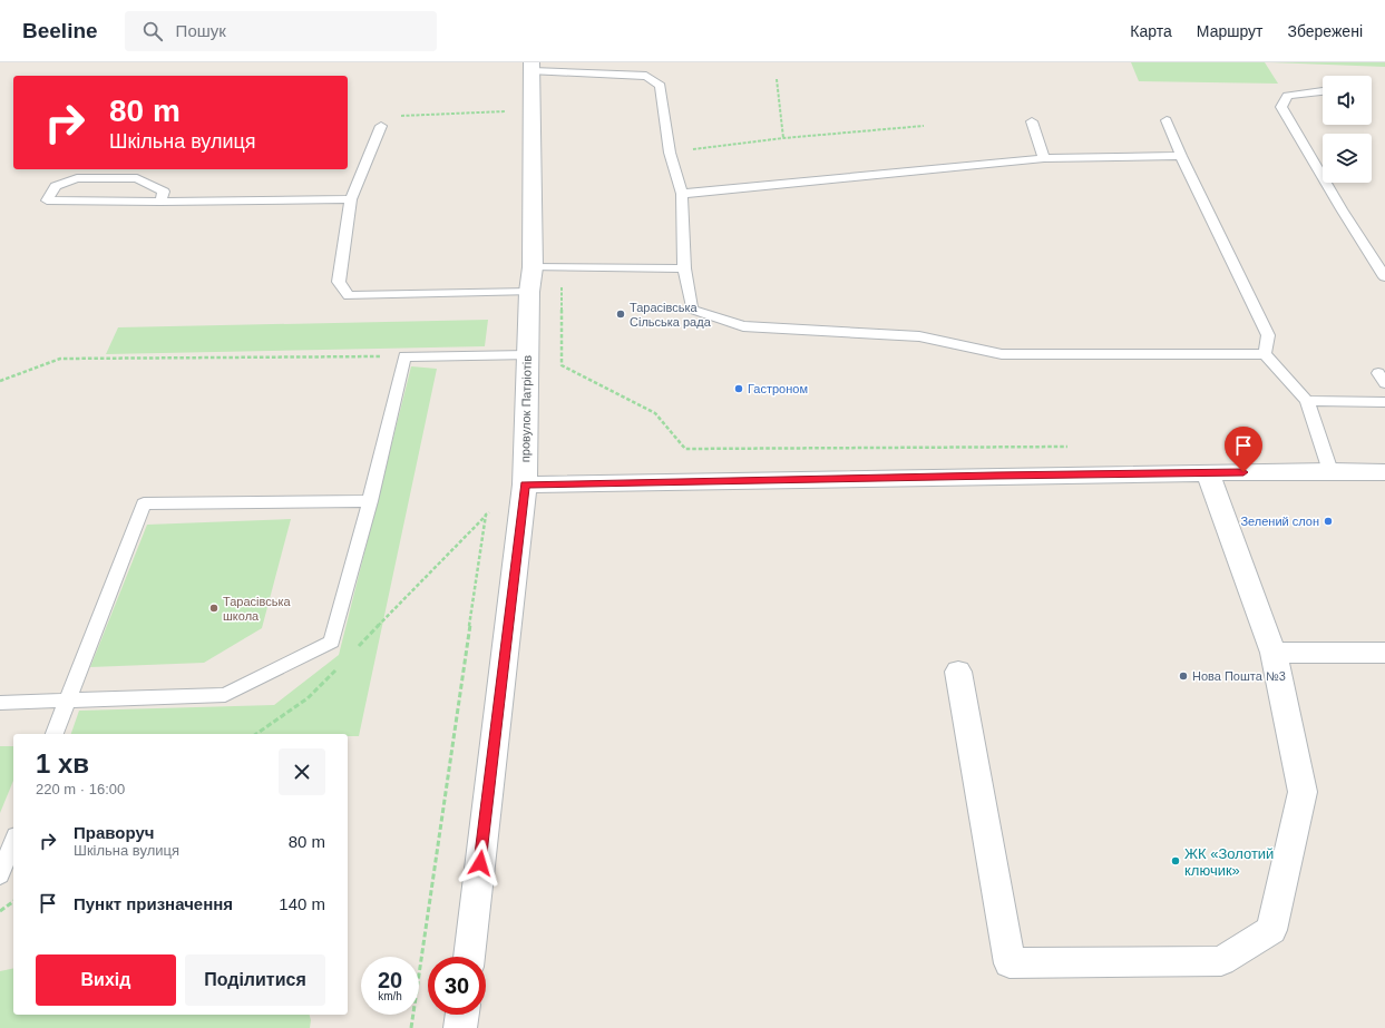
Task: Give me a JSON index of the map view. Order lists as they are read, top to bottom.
{
  "streets": {
    "street": ["провулок Патріотів"]
  },
  "places": [
    "Тарасівська Сільська рада",
    "Гастроном",
    "Зелений слон",
    "Тарасівська школа",
    "Нова Пошта №3",
    "ЖК «Золотий ключик»"
  ],
  "page": {
    "header": "Beeline",
    "search": "Пошук",
    "nav": ["Карта", "Маршрут", "Збережені"],
    "turn": ["80 m", "Шкільна вулиця"],
    "heading": ["1 хв", "220 m · 16:00"],
    "list": [
      {
        "name": "Праворуч",
        "note": "Шкільна вулиця",
        "value": "80 m"
      },
      {
        "name": "Пункт призначення",
        "value": "140 m"
      }
    ],
    "buttons": ["Вихід", "Поділитися"],
    "speed": "20 km/h",
    "limit": "30"
  }
}
